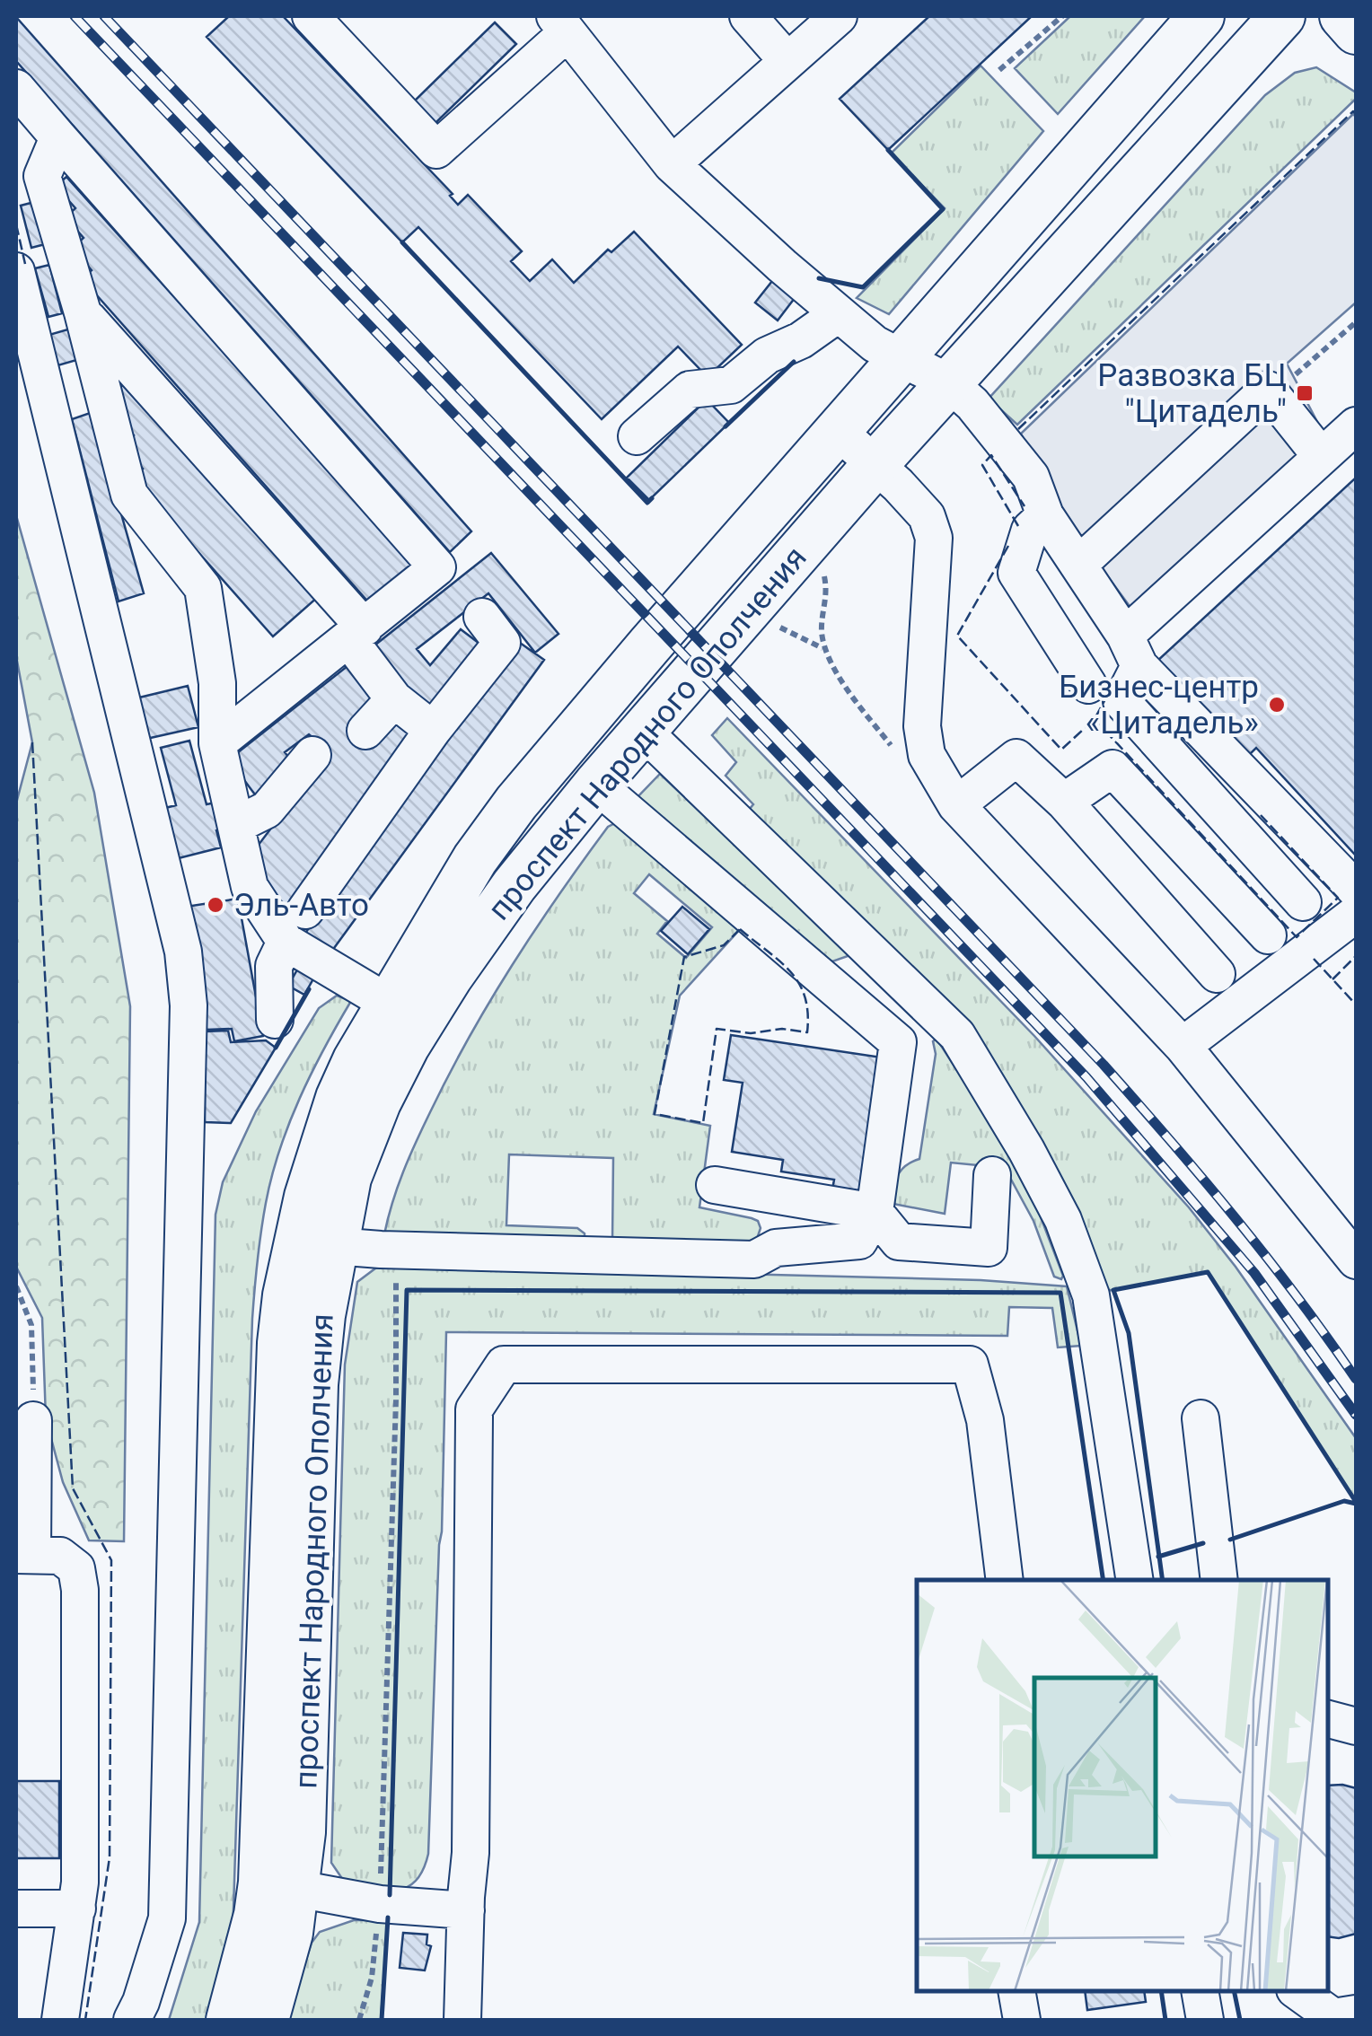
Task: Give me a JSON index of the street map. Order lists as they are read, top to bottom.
{
  "streets": {
    "main road": ["проспект Народного Ополчения"]
  },
  "places": {
    "transit": ["Развозка БЦ \"Цитадель\""],
    "other": ["Бизнес-центр «Цитадель»", "Эль-Авто"]
  }
}
